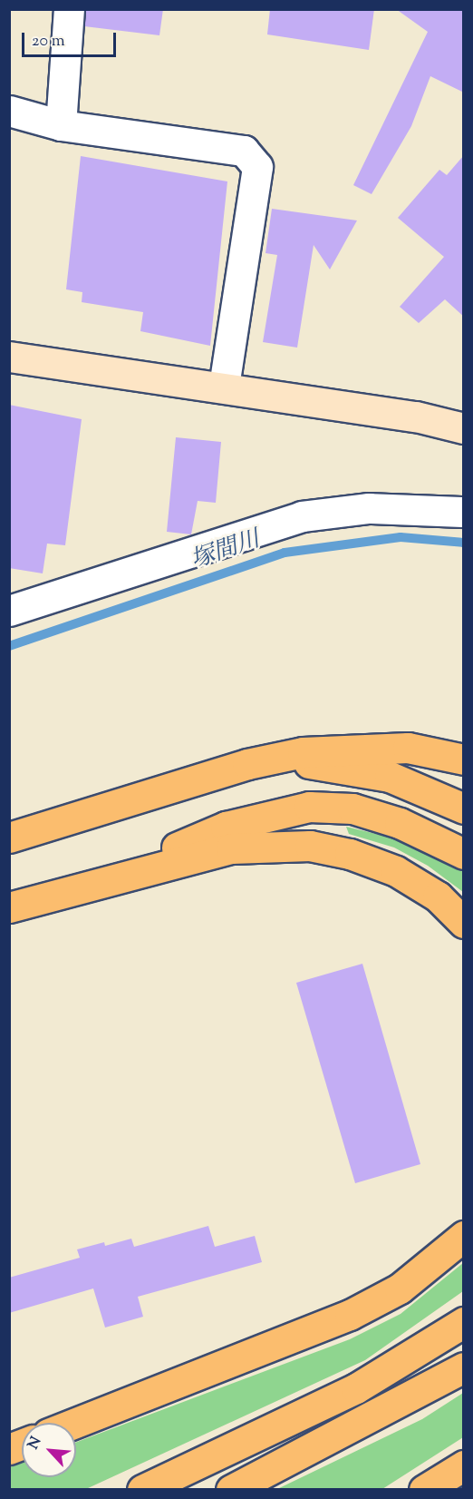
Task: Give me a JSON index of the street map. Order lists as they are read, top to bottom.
{
  "water": ["塚間川"],
  "scale_bar": "20 m",
  "north": "top left"
}
